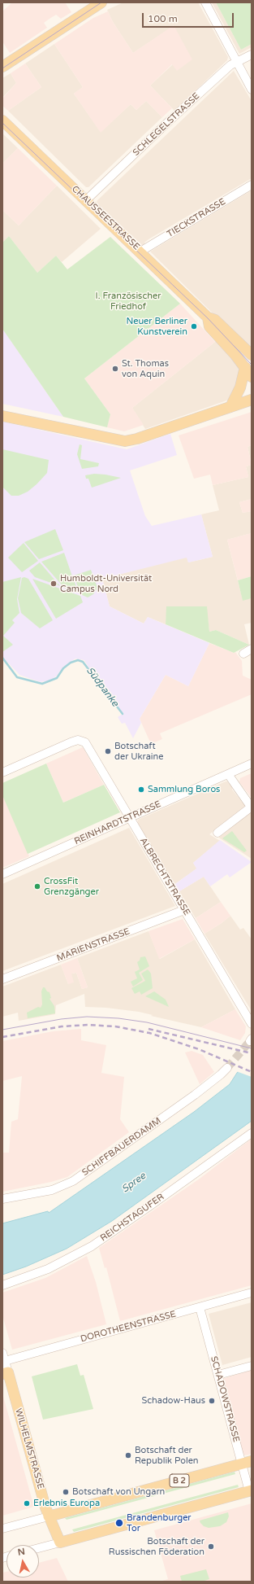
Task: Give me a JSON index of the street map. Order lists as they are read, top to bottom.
{
  "streets": {
    "main road": ["CHAUSSEESTRASSE", "WILHELMSTRASSE", "B 2"],
    "street": [
      "SCHLEGELSTRASSE",
      "TIECKSTRASSE",
      "REINHARDTSTRASSE",
      "ALBRECHTSTRASSE",
      "MARIENSTRASSE",
      "SCHIFFBAUERDAMM",
      "REICHSTAGUFER",
      "DOROTHEENSTRASSE",
      "SCHADOWSTRASSE"
    ]
  },
  "crossings": [
    ["SCHLEGELSTRASSE", "CHAUSSEESTRASSE"],
    ["CHAUSSEESTRASSE", "TIECKSTRASSE"],
    ["REINHARDTSTRASSE", "ALBRECHTSTRASSE"],
    ["ALBRECHTSTRASSE", "MARIENSTRASSE"],
    ["DOROTHEENSTRASSE", "SCHADOWSTRASSE"],
    ["DOROTHEENSTRASSE", "WILHELMSTRASSE"],
    ["SCHADOWSTRASSE", "B 2"],
    ["WILHELMSTRASSE", "B 2"]
  ],
  "water": ["Südpanke", "Spree"],
  "parks": ["I. Französischer Friedhof"],
  "places": [
    "Neuer Berliner Kunstverein",
    "St. Thomas von Aquin",
    "Humboldt-Universität Campus Nord",
    "Botschaft der Ukraine",
    "Sammlung Boros",
    "CrossFit Grenzgänger",
    "Schadow-Haus",
    "Botschaft der Republik Polen",
    "Botschaft von Ungarn",
    "Erlebnis Europa",
    "Brandenburger Tor",
    "Botschaft der Russischen Föderation"
  ],
  "scale_bar": "100 m",
  "north": "top"
}
